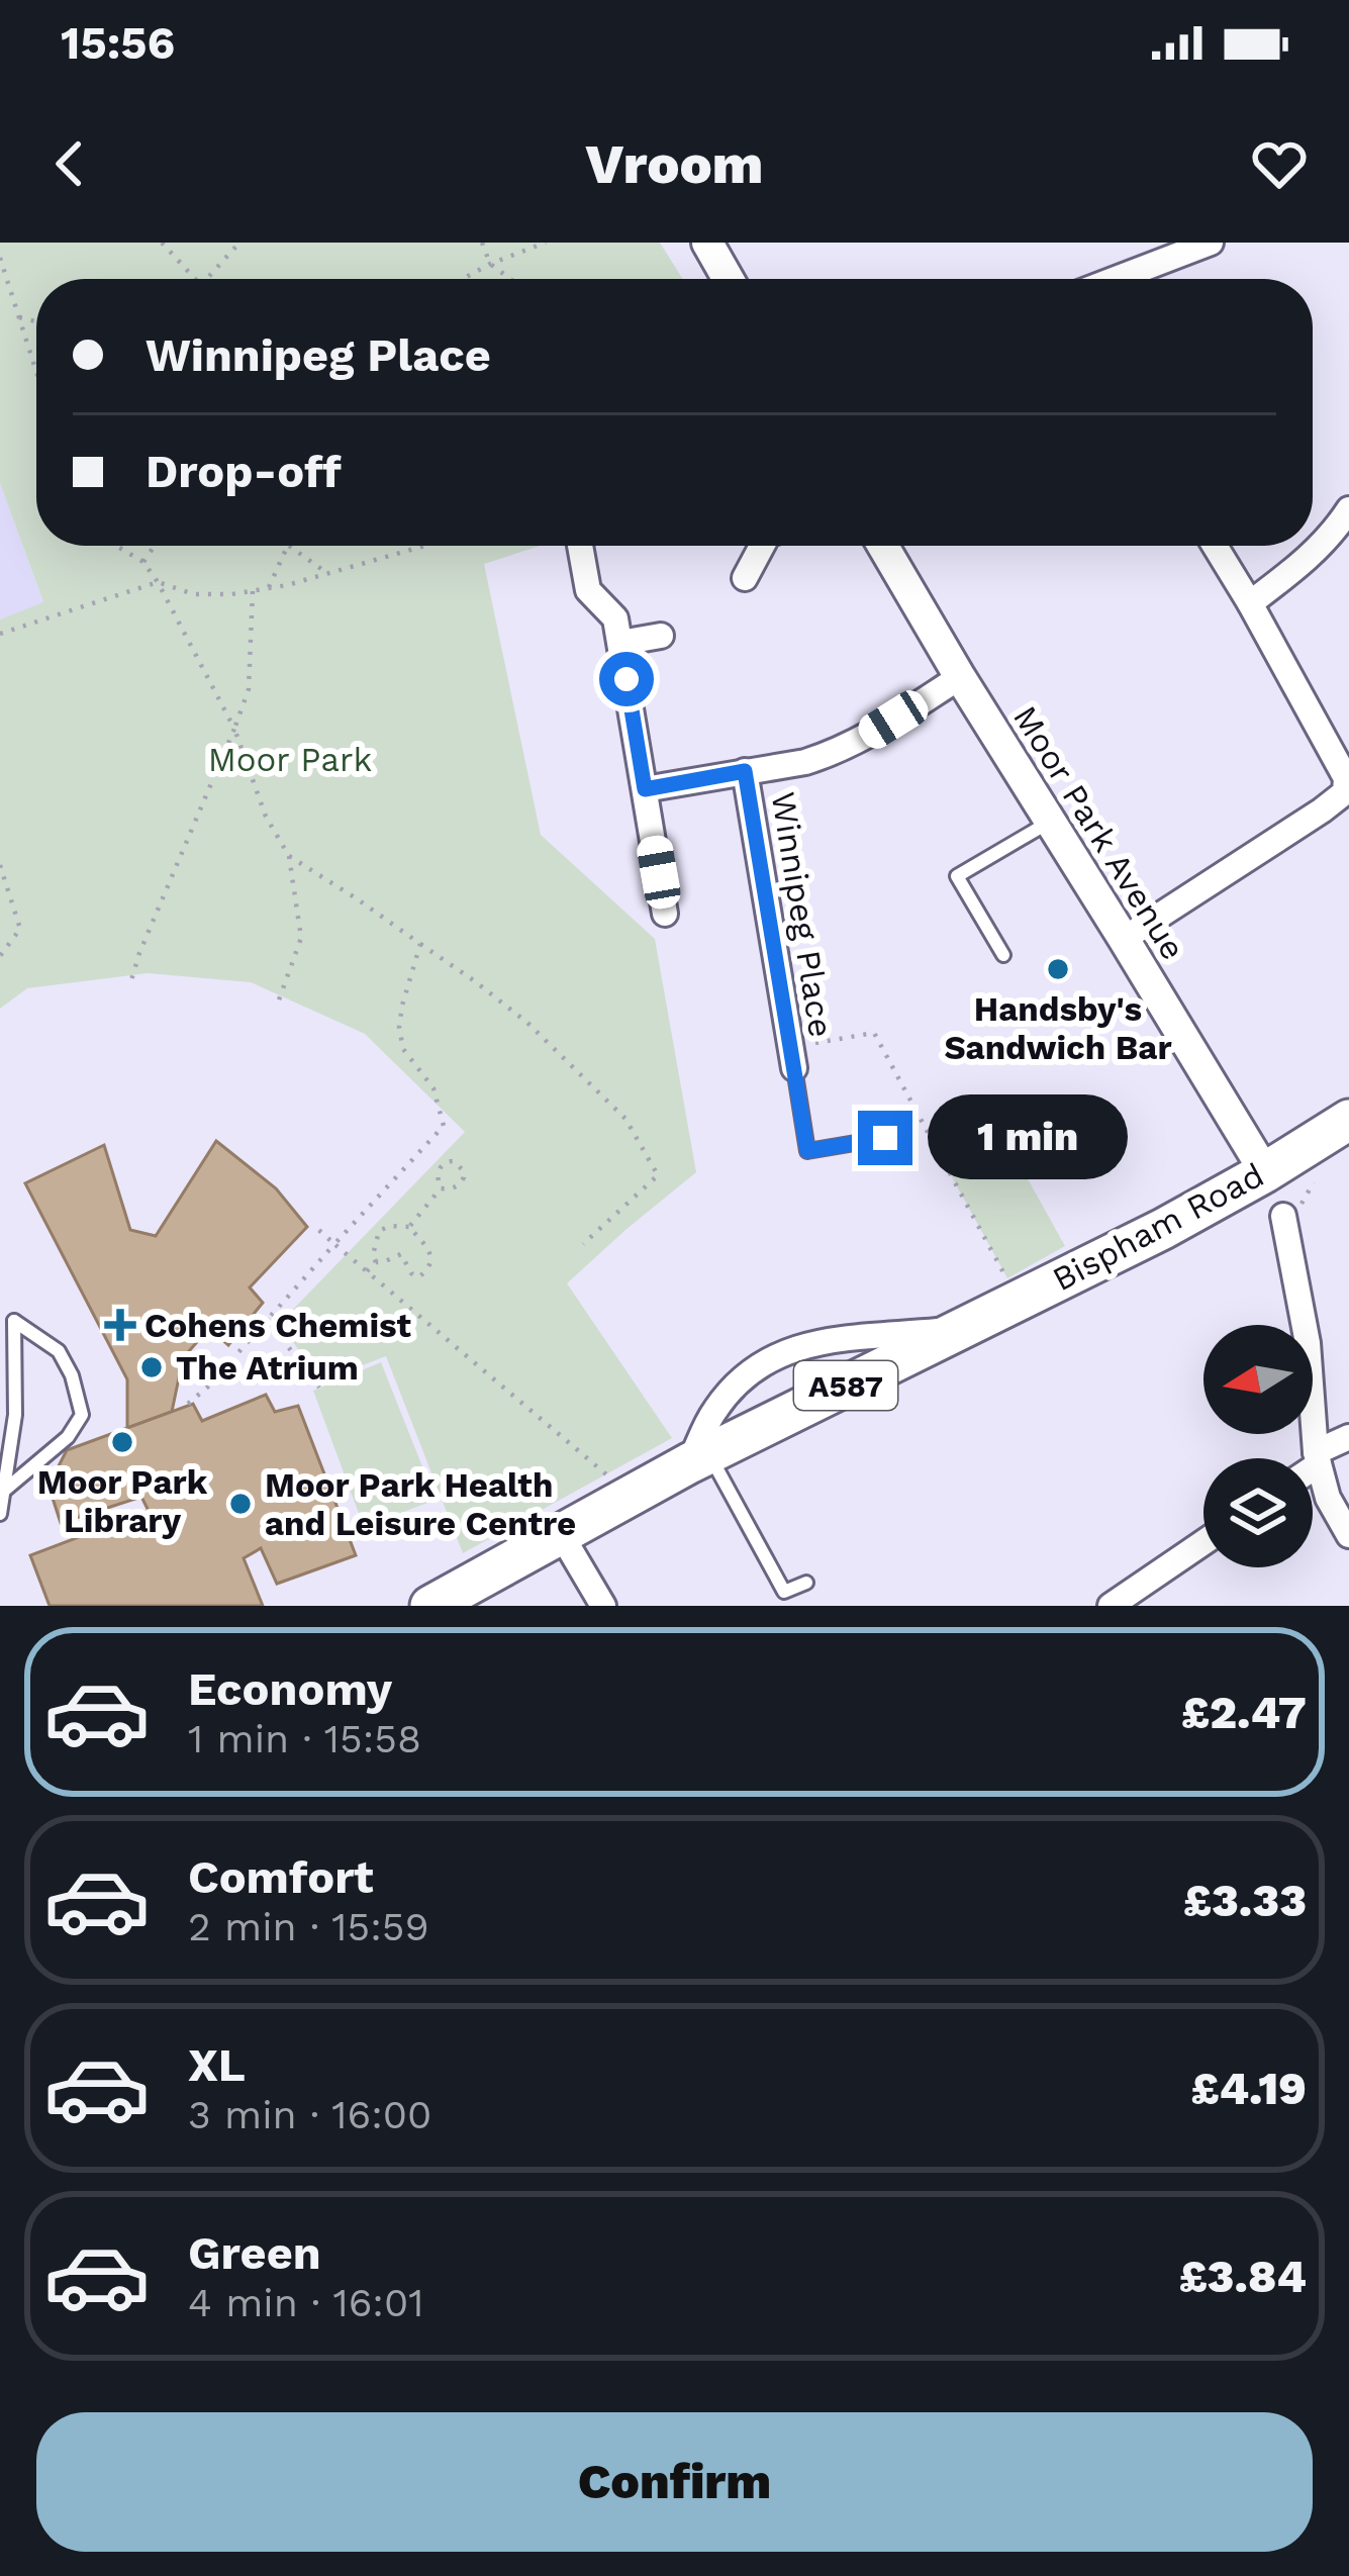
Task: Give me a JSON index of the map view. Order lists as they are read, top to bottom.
{
  "streets": {
    "main road": ["Bispham Road", "A587"],
    "street": ["Moor Park Avenue", "Winnipeg Place"]
  },
  "crossings": [
    ["Moor Park Avenue", "Winnipeg Place"],
    ["Moor Park Avenue", "Bispham Road"]
  ],
  "parks": ["Moor Park"],
  "places": {
    "other": [
      "Handsby's Sandwich Bar",
      "The Atrium",
      "Moor Park Library",
      "Moor Park Health and Leisure Centre"
    ],
    "health": ["Cohens Chemist"]
  },
  "north": "left",
  "page": {
    "status": "15:56",
    "header": "Vroom",
    "banner": ["Winnipeg Place", "Drop-off"],
    "bubble": "1 min",
    "list": [
      {
        "name": "Economy",
        "note": "1 min · 15:58",
        "value": "£2.47"
      },
      {
        "name": "Comfort",
        "note": "2 min · 15:59",
        "value": "£3.33"
      },
      {
        "name": "XL",
        "note": "3 min · 16:00",
        "value": "£4.19"
      },
      {
        "name": "Green",
        "note": "4 min · 16:01",
        "value": "£3.84"
      }
    ],
    "buttons": "Confirm"
  }
}
